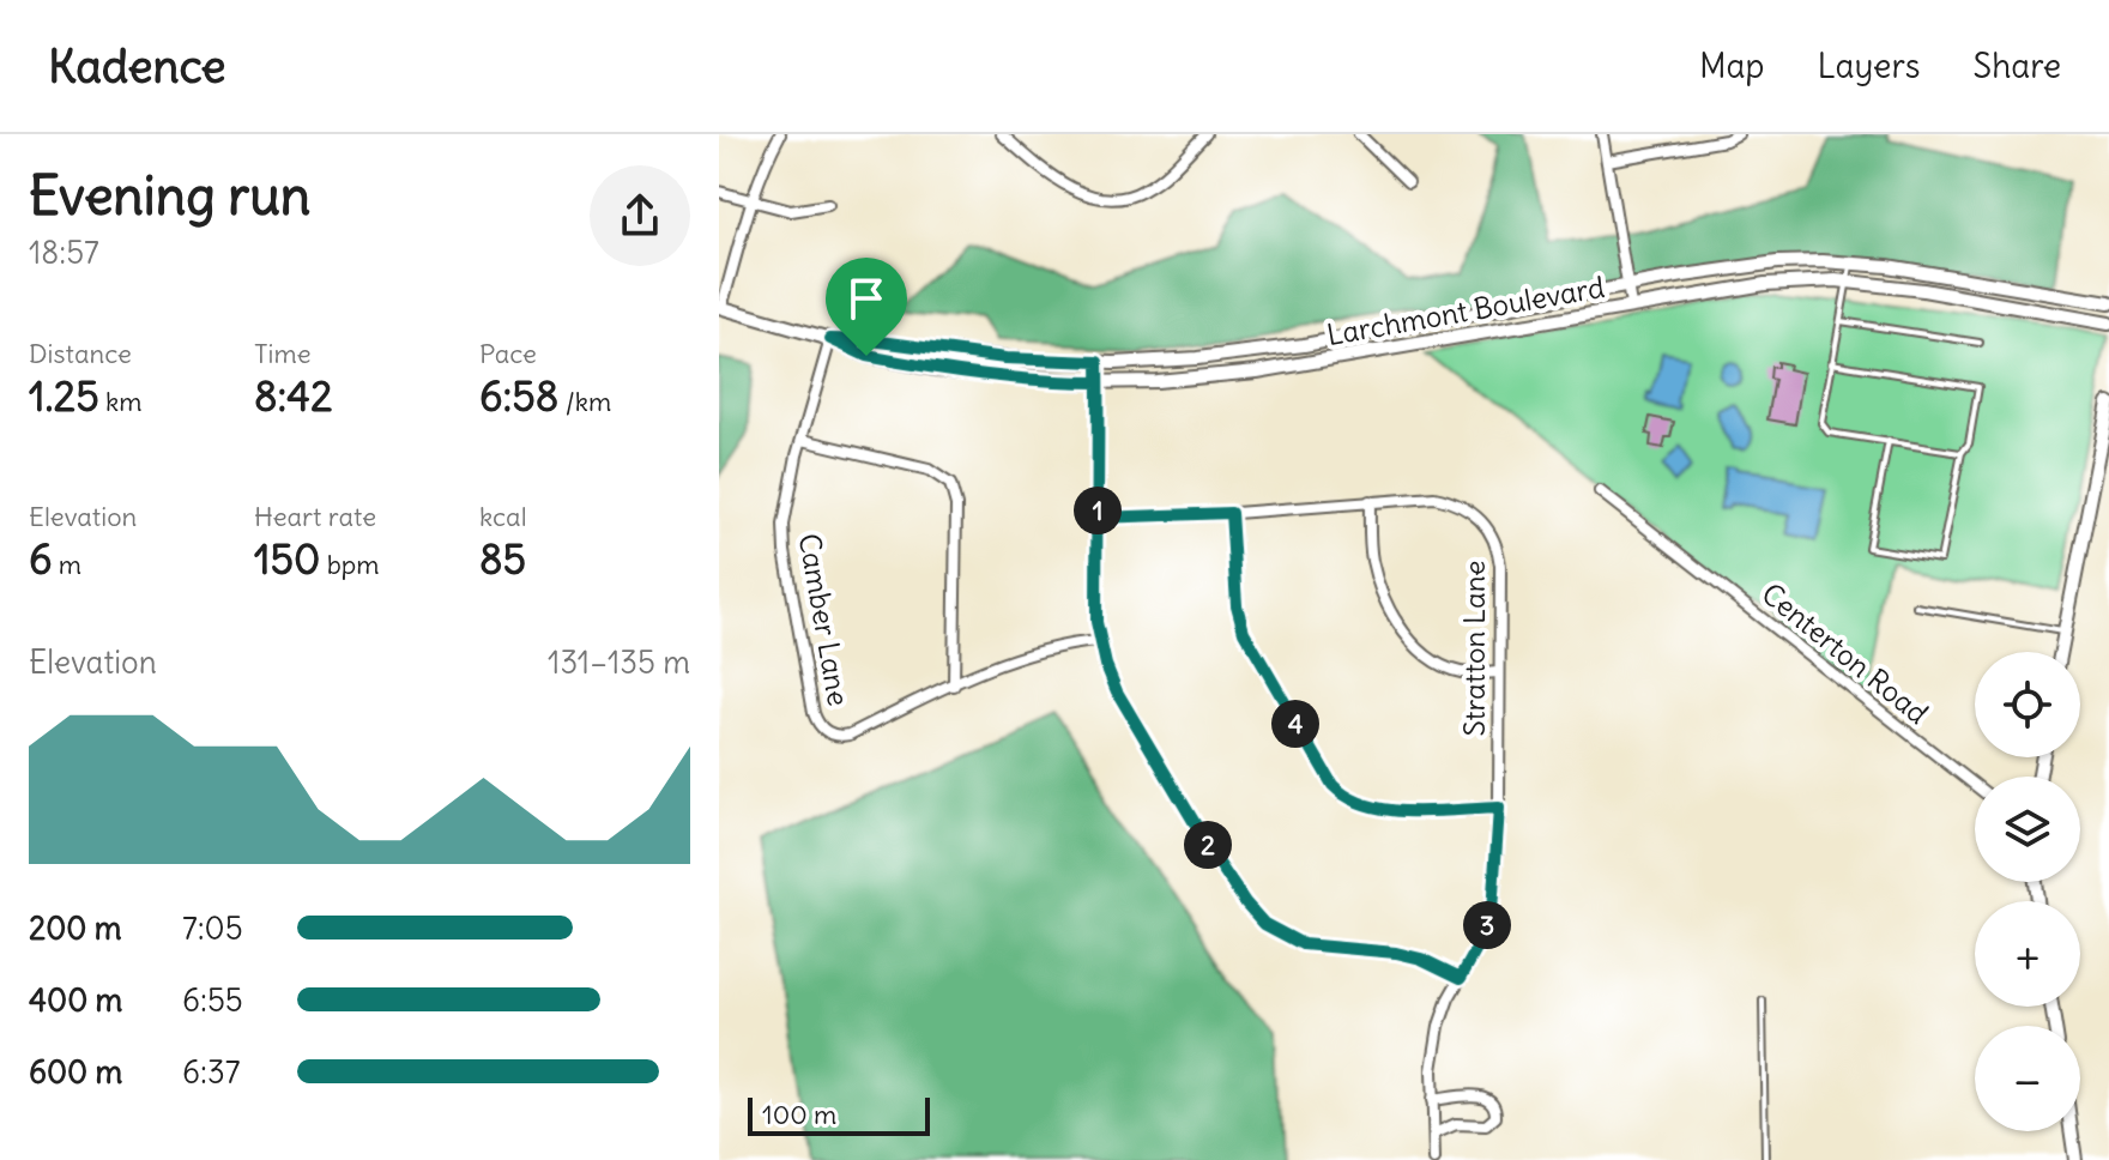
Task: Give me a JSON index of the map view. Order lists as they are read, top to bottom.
{
  "streets": {
    "street": [
      "Larchmont Boulevard",
      "Camber Lane",
      "Stratton Lane",
      "Centerton Road"
    ]
  },
  "crossings": [
    ["Larchmont Boulevard", "Camber Lane"]
  ],
  "scale_bar": "100 m",
  "page": {
    "header": "Kadence",
    "nav": ["Map", "Layers", "Share"],
    "heading": ["Evening run", "18:57"],
    "stats": [
      ["Distance", "1.25 km"],
      ["Time", "8:42"],
      ["Pace", "6:58 /km"],
      ["Elevation", "6 m"],
      ["Heart rate", "150 bpm"],
      ["kcal", "85"]
    ],
    "pins": [
      "1",
      "4",
      "2",
      "3"
    ],
    "chart": ["Elevation", "131–135 m"],
    "map_buttons": ["+", "−"],
    "list": [
      {
        "name": "200 m",
        "note": "7:05"
      },
      {
        "name": "400 m",
        "note": "6:55"
      },
      {
        "name": "600 m",
        "note": "6:37"
      }
    ],
    "scale": "100 m"
  }
}
